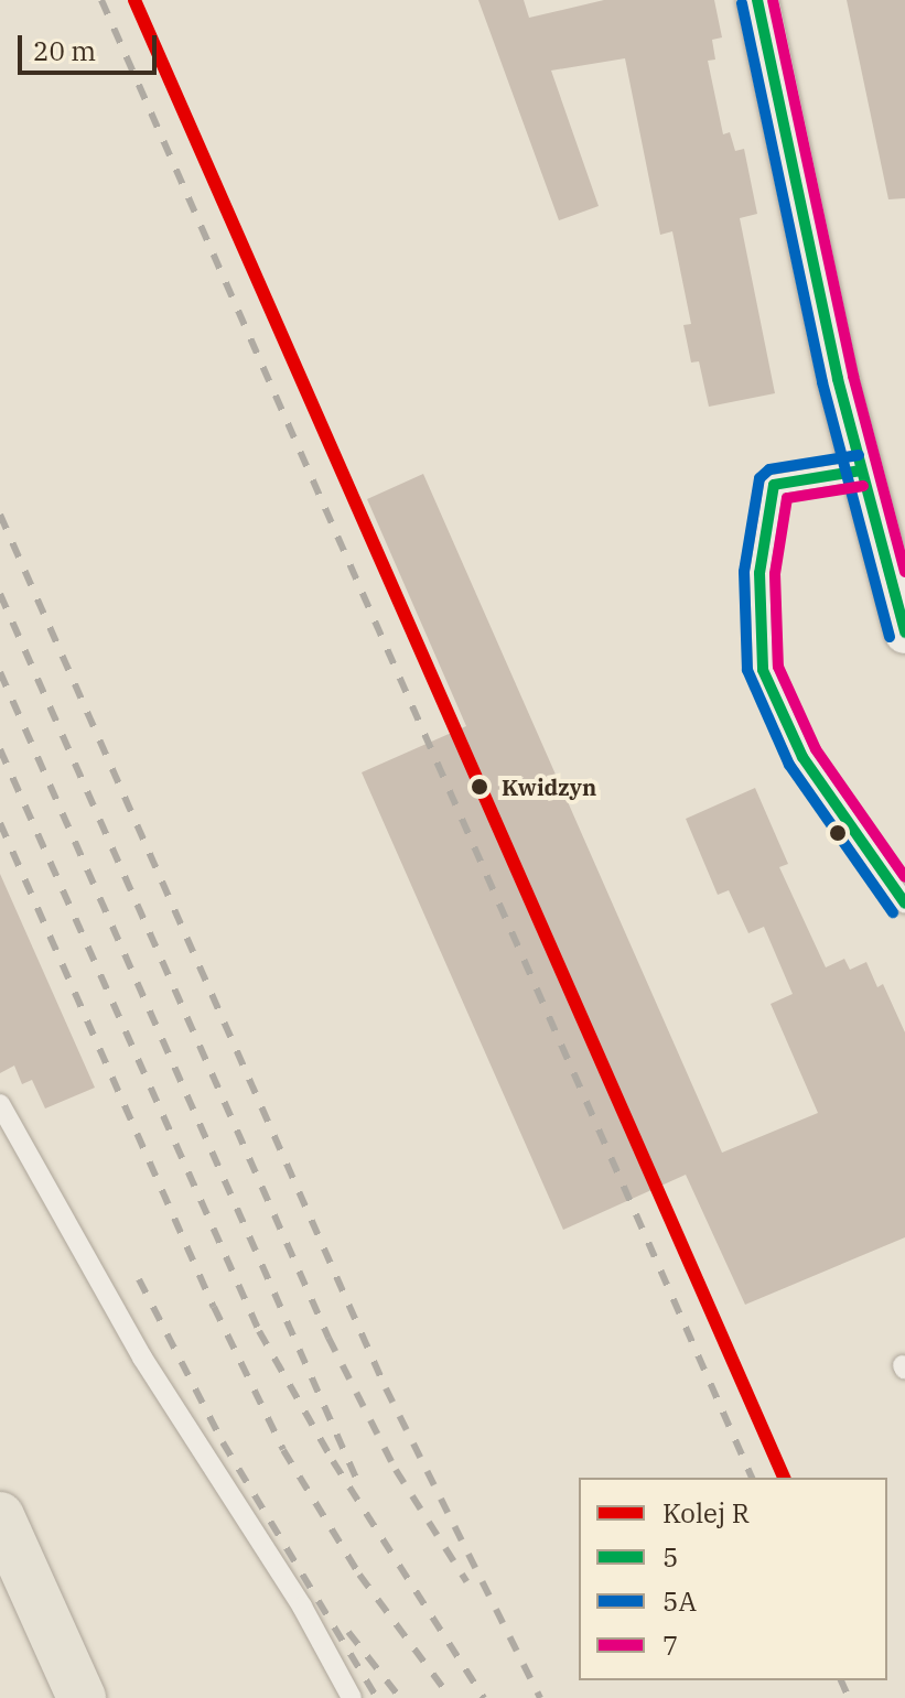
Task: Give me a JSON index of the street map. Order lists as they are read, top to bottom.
{
  "places": ["Kwidzyn"],
  "lines": [
    "rail line R",
    "transit line 5",
    "transit line 7",
    "transit line 5A"
  ],
  "legend": [
    "Kolej R",
    "5",
    "5A",
    "7"
  ],
  "scale_bar": "20 m"
}
